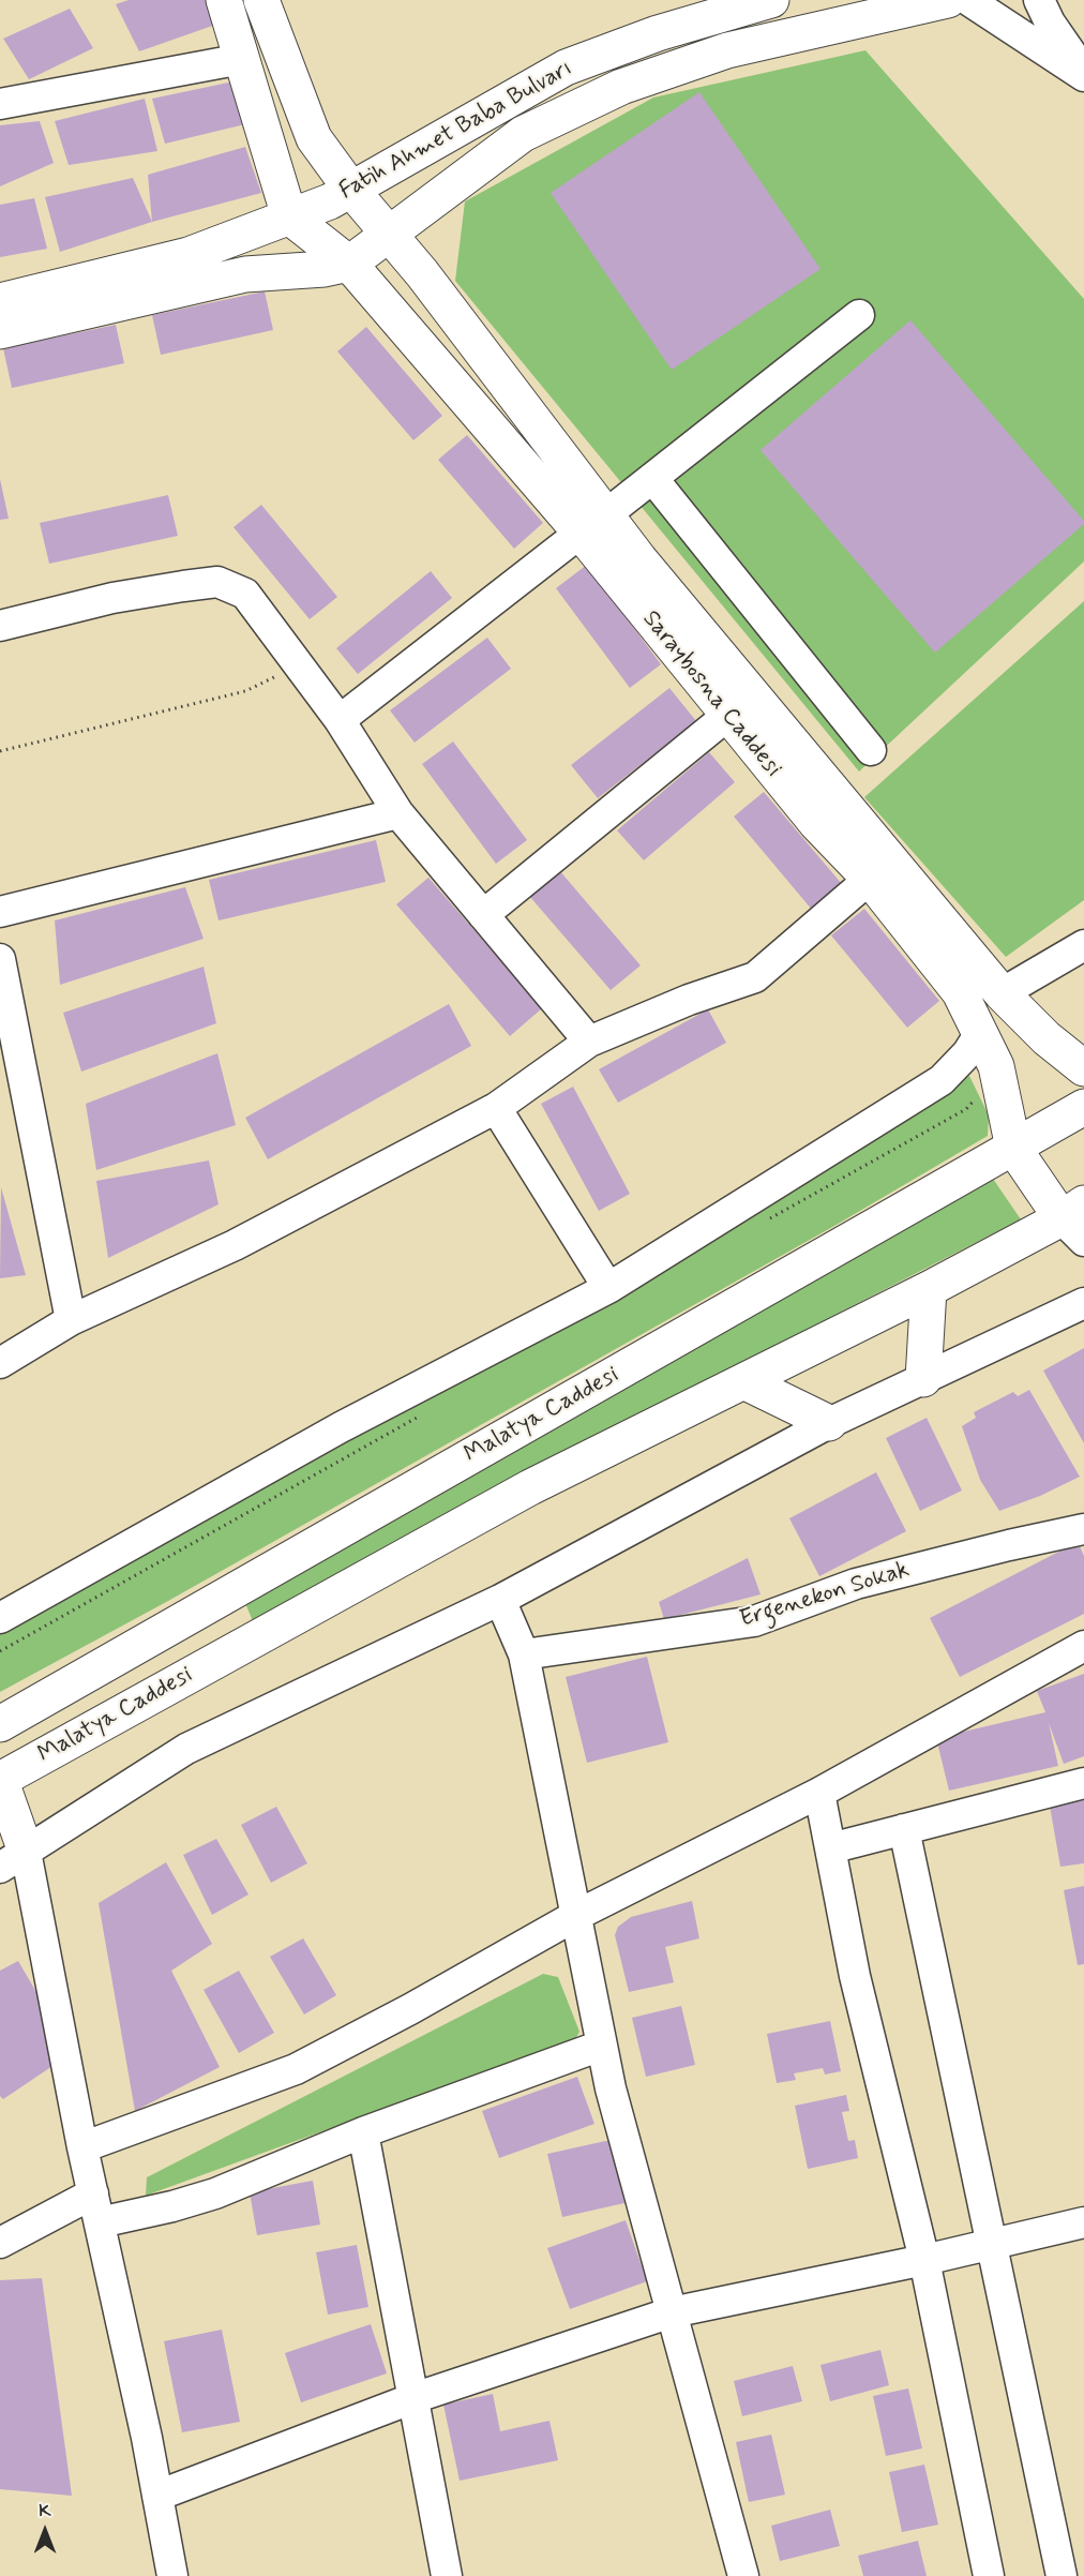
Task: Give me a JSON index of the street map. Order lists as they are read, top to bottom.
{
  "streets": {
    "main road": ["Fatih Ahmet Baba Bulvarı", "Saraybosna Caddesi", "Malatya Caddesi"],
    "street": ["Ergenekon Sokak"]
  },
  "crossings": [
    ["Fatih Ahmet Baba Bulvarı", "Saraybosna Caddesi"],
    ["Saraybosna Caddesi", "Malatya Caddesi"]
  ],
  "north": "top"
}
